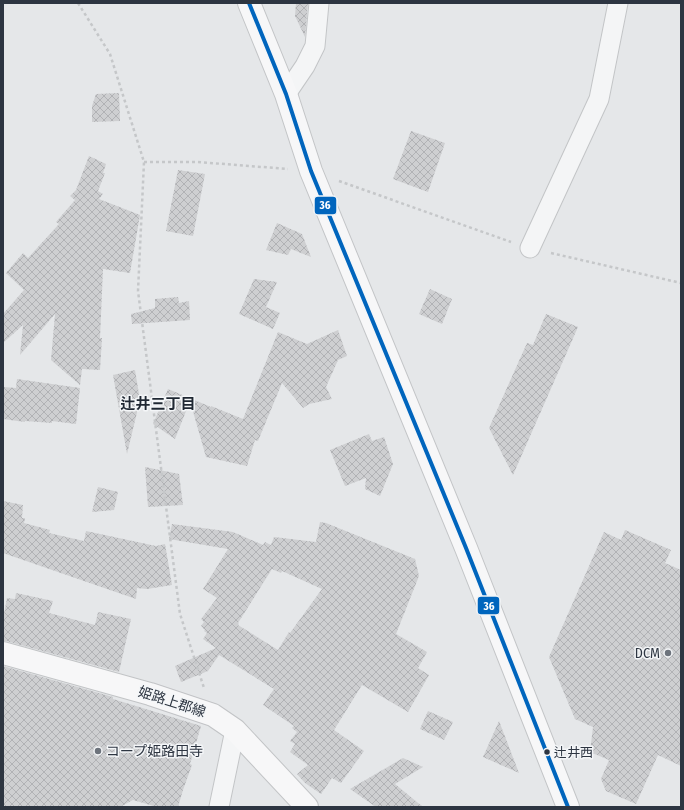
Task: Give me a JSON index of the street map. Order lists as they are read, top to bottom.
{
  "streets": {
    "street": ["姫路上郡線"]
  },
  "districts": ["辻井三丁目"],
  "places": ["DCM", "コープ姫路田寺", "辻井西"],
  "lines": ["transit line 36"]
}
